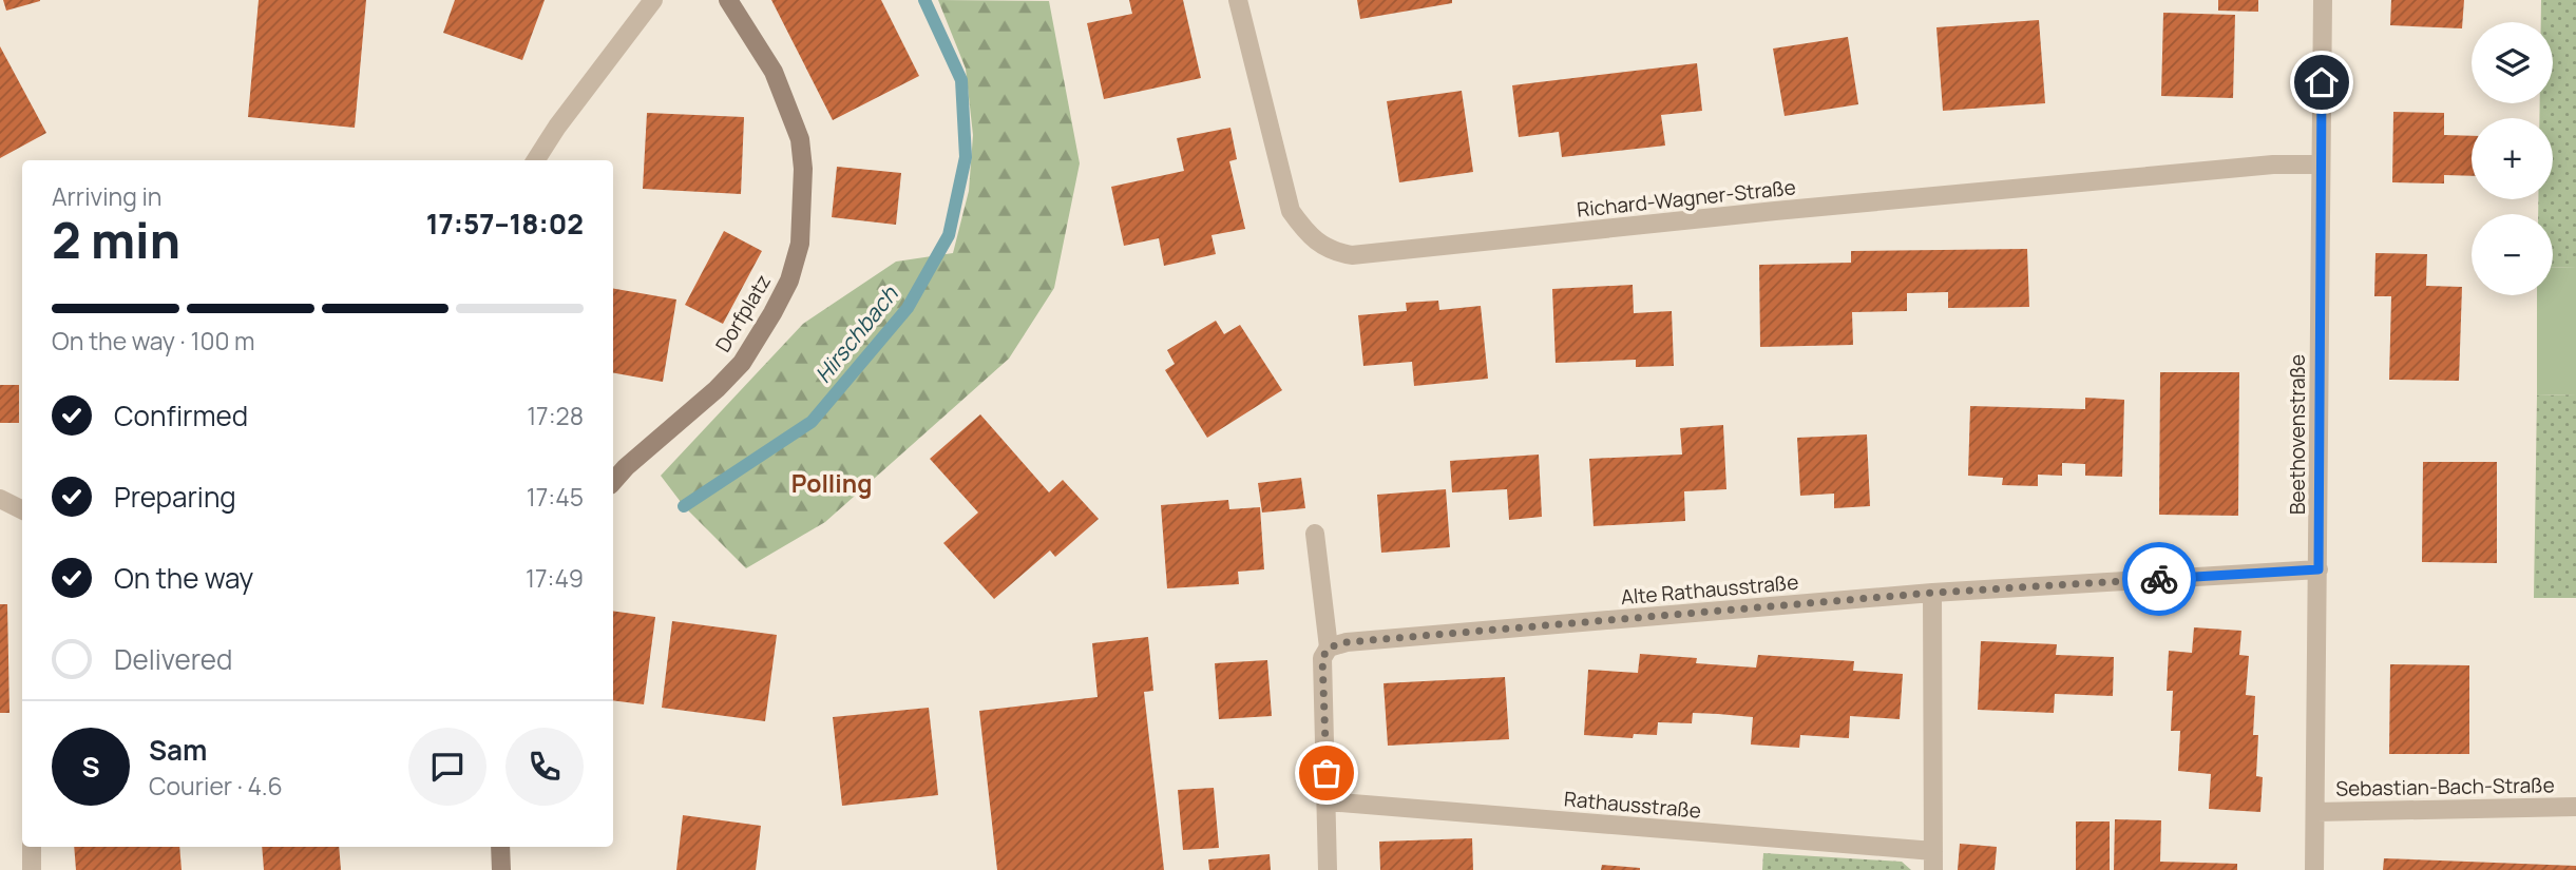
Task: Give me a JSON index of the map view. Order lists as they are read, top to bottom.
{
  "streets": {
    "street": [
      "Richard-Wagner-Straße",
      "Dorfplatz",
      "Beethovenstraße",
      "Alte Rathausstraße",
      "Sebastian-Bach-Straße",
      "Rathausstraße"
    ]
  },
  "crossings": [
    ["Richard-Wagner-Straße", "Beethovenstraße"],
    ["Beethovenstraße", "Alte Rathausstraße"],
    ["Beethovenstraße", "Sebastian-Bach-Straße"],
    ["Alte Rathausstraße", "Rathausstraße"]
  ],
  "districts": ["Polling"],
  "water": ["Hirschbach"],
  "page": {
    "map_buttons": ["+", "−"],
    "heading": ["2 min", "Arriving in", "17:57–18:02"],
    "panel": ["Sam", "Courier · 4.6"],
    "bar": "On the way · 100 m",
    "list": [
      ["Confirmed", "17:28"],
      ["Preparing", "17:45"],
      ["On the way", "17:49"],
      "Delivered"
    ],
    "round": "S"
  }
}
